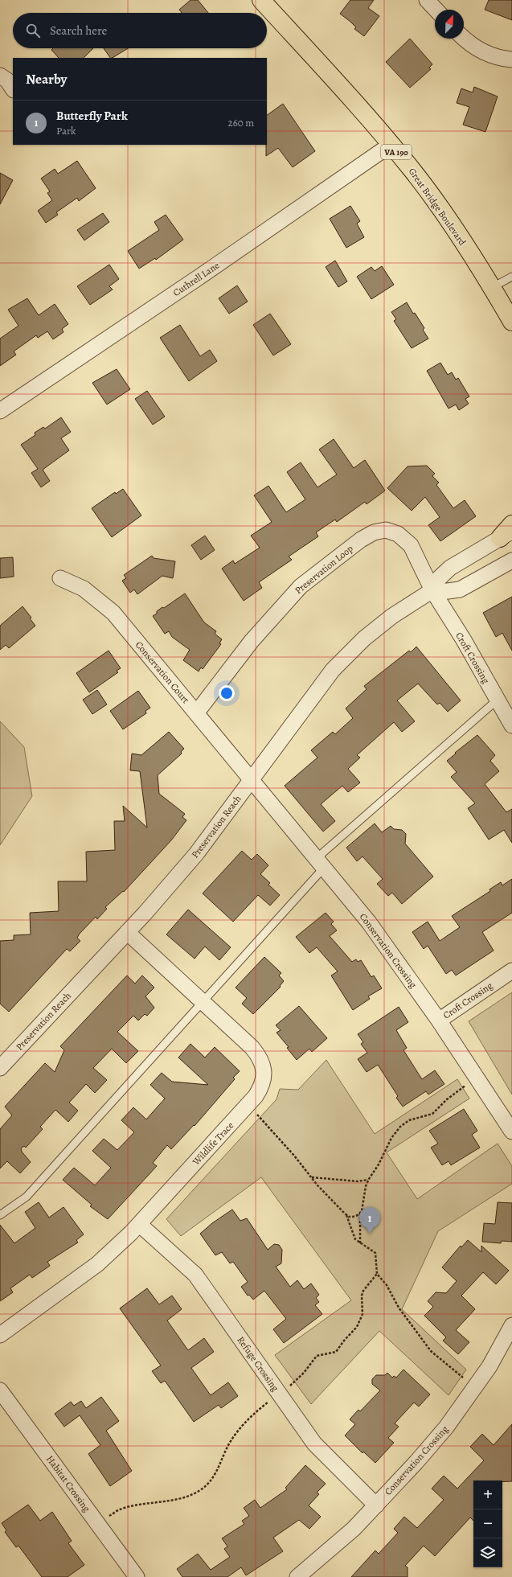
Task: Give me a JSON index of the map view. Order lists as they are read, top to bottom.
{
  "streets": {
    "main road": ["VA 190", "Great Bridge Boulevard"],
    "street": [
      "Cuthrell Lane",
      "Preservation Loop",
      "Croft Crossing",
      "Conservation Court",
      "Preservation Reach",
      "Conservation Crossing",
      "Wildlife Trace",
      "Refuge Crossing",
      "Habitat Crossing"
    ]
  },
  "crossings": [
    ["Great Bridge Boulevard", "Cuthrell Lane"],
    ["Preservation Loop", "Croft Crossing"],
    ["Preservation Loop", "Conservation Court"],
    ["Preservation Loop", "Preservation Reach"],
    ["Croft Crossing", "Preservation Reach"],
    ["Croft Crossing", "Conservation Crossing"],
    ["Conservation Court", "Preservation Reach"],
    ["Conservation Court", "Conservation Crossing"],
    ["Preservation Reach", "Conservation Crossing"],
    ["Preservation Reach", "Wildlife Trace"],
    ["Conservation Crossing", "Refuge Crossing"],
    ["Wildlife Trace", "Refuge Crossing"]
  ],
  "north": "top right",
  "page": {
    "search": "Search here",
    "heading": "Nearby",
    "list": [
      {
        "mark": "1",
        "name": "Butterfly Park",
        "note": "Park",
        "value": "260 m"
      }
    ],
    "pins": "1",
    "map_buttons": ["+", "−"]
  }
}
